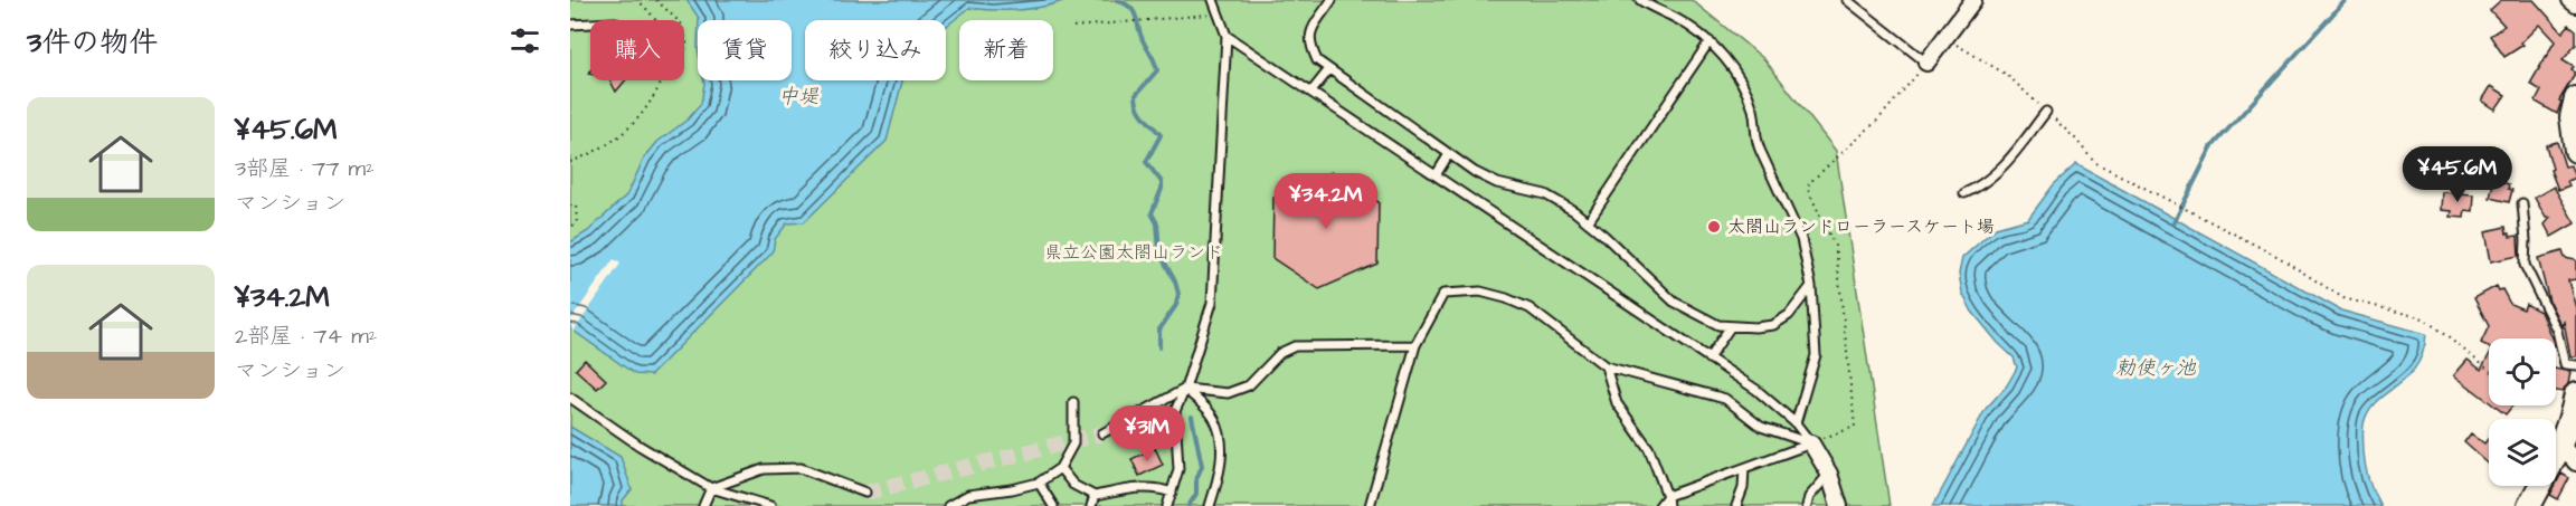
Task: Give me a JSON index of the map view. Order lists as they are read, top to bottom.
{
  "water": ["中堤", "勅使ヶ池"],
  "parks": ["県立公園太閤山ランド"],
  "places": ["太閤山ランドローラースケート場"],
  "page": {
    "heading": "3件の物件",
    "chip": [
      "購入",
      "賃貸",
      "絞り込み",
      "新着"
    ],
    "list": [
      {
        "name": "¥45.6M",
        "note": "3部屋 · 77 m² · マンション"
      },
      {
        "name": "¥34.2M",
        "note": "2部屋 · 74 m² · マンション"
      }
    ],
    "price": ["¥45.6M", "¥34.2M", "¥31M"]
  }
}
